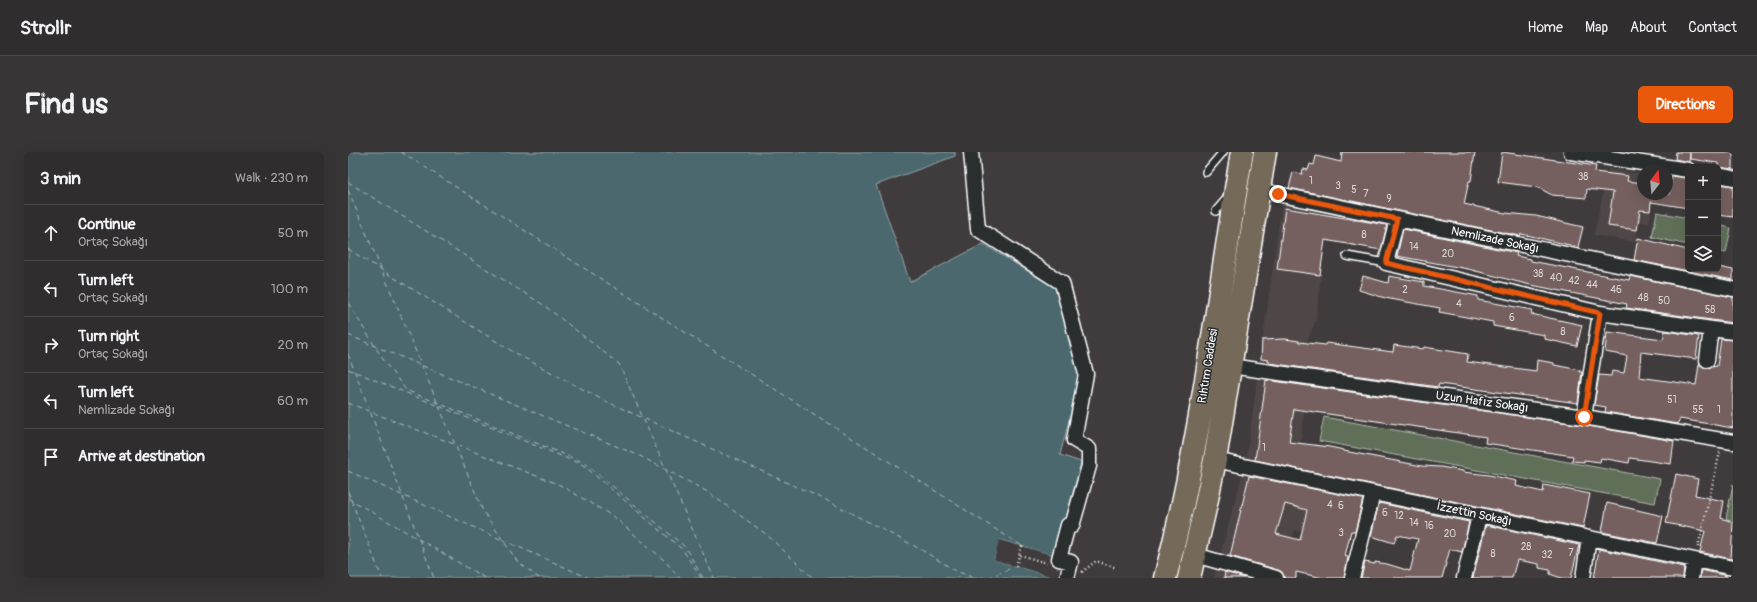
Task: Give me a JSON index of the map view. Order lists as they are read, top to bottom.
{
  "streets": {
    "main road": ["Rıhtım Caddesi"],
    "street": ["Nemlizade Sokağı", "Uzun Hafız Sokağı", "İzzettin Sokağı"]
  },
  "crossings": [
    ["Nemlizade Sokağı", "Rıhtım Caddesi"],
    ["Rıhtım Caddesi", "Uzun Hafız Sokağı"],
    ["Rıhtım Caddesi", "İzzettin Sokağı"]
  ],
  "house_numbers": [
    "38",
    "1",
    "3",
    "5",
    "7",
    "9",
    "8",
    "14",
    "20",
    "38",
    "40",
    "42",
    "44",
    "2",
    "46",
    "48",
    "50",
    "4",
    "58",
    "6",
    "8",
    "51",
    "55",
    "1",
    "1",
    "4",
    "6",
    "6",
    "12",
    "14",
    "16",
    "3",
    "20",
    "28",
    "7",
    "8",
    "32"
  ],
  "north": "top",
  "page": {
    "header": "Strollr",
    "nav": [
      "Home",
      "Map",
      "About",
      "Contact"
    ],
    "buttons": "Directions",
    "title": "Find us",
    "heading": ["3 min", "Walk · 230 m"],
    "map_buttons": ["+", "−"],
    "list": [
      ["Continue", "Ortaç Sokağı", "50 m"],
      ["Turn left", "Ortaç Sokağı", "100 m"],
      ["Turn right", "Ortaç Sokağı", "20 m"],
      ["Turn left", "Nemlizade Sokağı", "60 m"],
      "Arrive at destination"
    ]
  }
}
